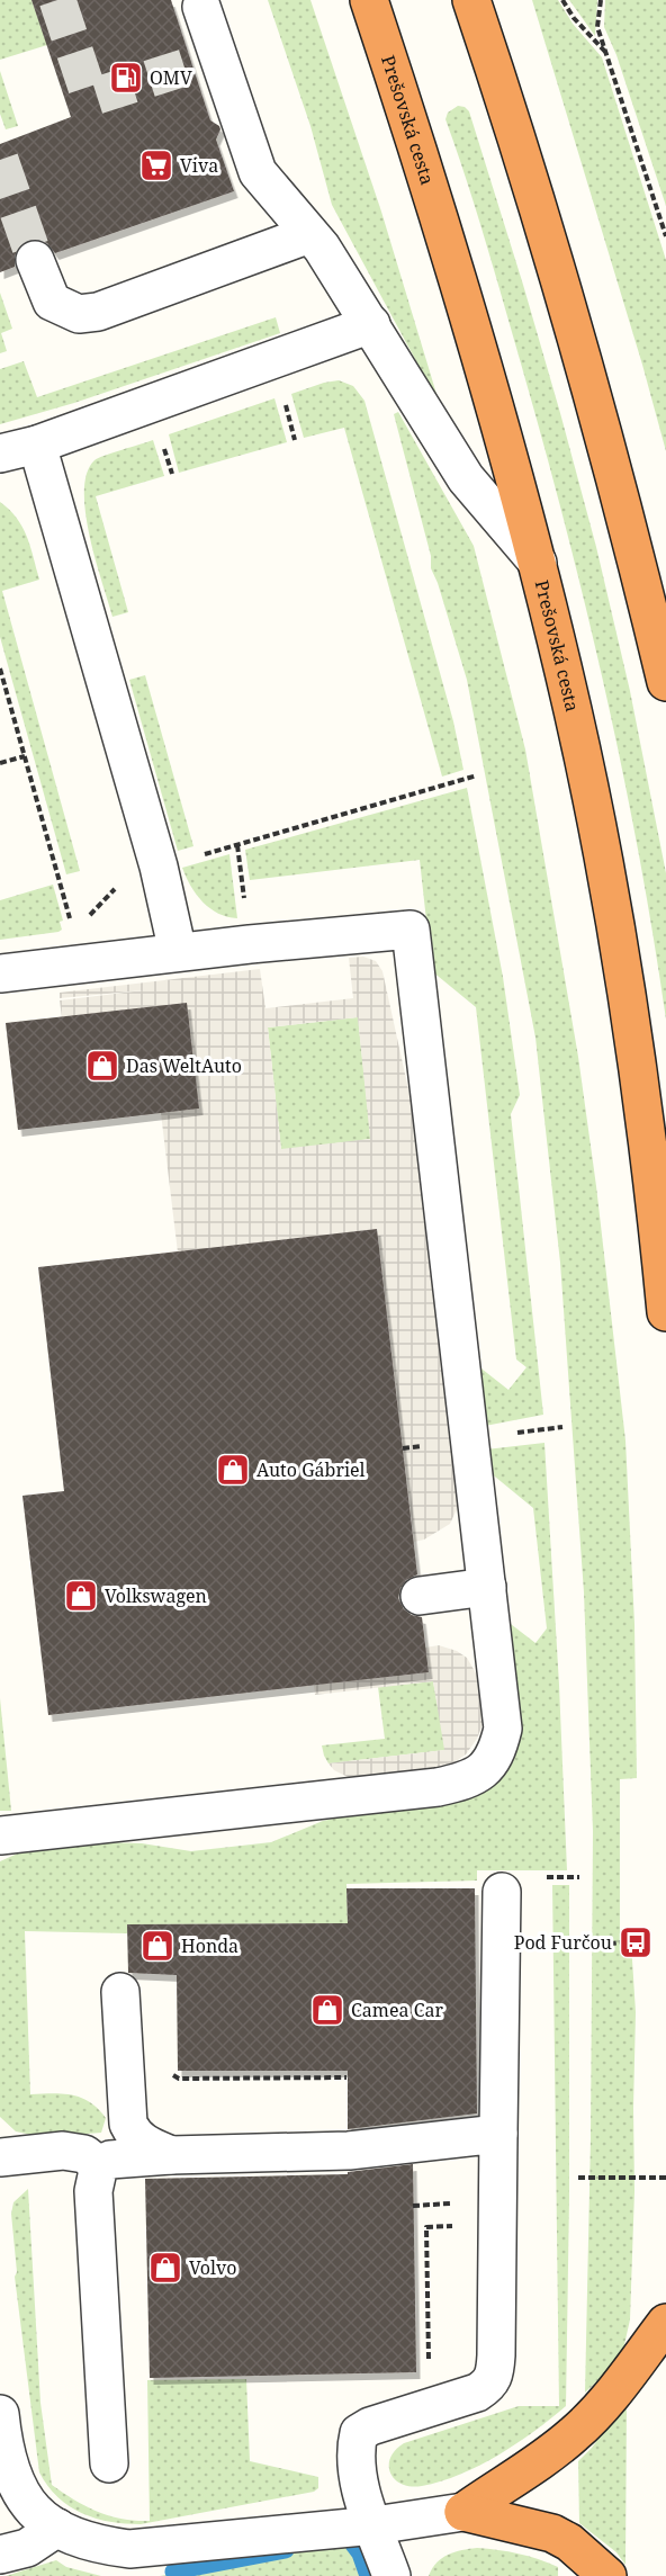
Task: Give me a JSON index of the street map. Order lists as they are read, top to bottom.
{
  "streets": {
    "highway": ["Prešovská cesta"]
  },
  "places": {
    "fuel station": ["OMV"],
    "supermarket": ["Viva"],
    "shop": [
      "Das WeltAuto",
      "Auto Gábriel",
      "Volkswagen",
      "Honda",
      "Camea Car",
      "Volvo"
    ],
    "bus stop": ["Pod Furčou"]
  }
}
